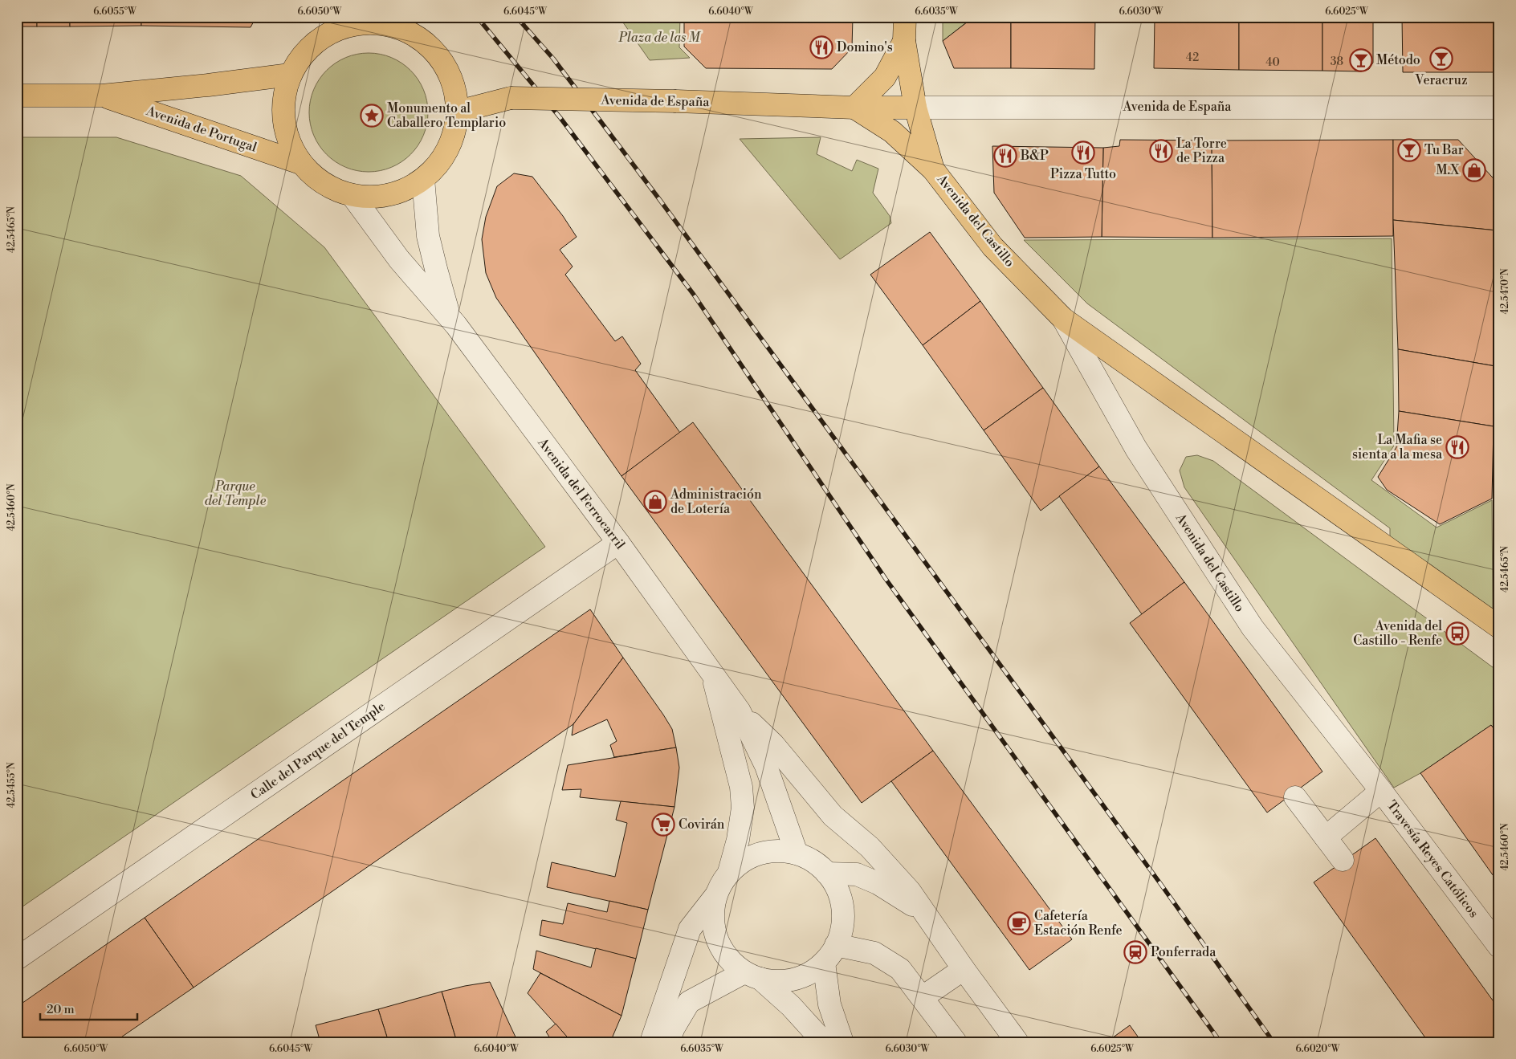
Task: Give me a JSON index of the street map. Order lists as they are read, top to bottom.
{
  "streets": {
    "main road": ["Avenida de España", "Avenida de Portugal", "Avenida del Castillo"],
    "street": ["Avenida del Ferrocarril", "Calle del Parque del Temple", "Travesía Reyes Católicos"]
  },
  "crossings": [
    ["Avenida de España", "Avenida del Castillo"],
    ["Avenida del Castillo", "Travesía Reyes Católicos"],
    ["Avenida del Ferrocarril", "Calle del Parque del Temple"]
  ],
  "parks": ["Plaza de las M", "Parque del Temple"],
  "places": {
    "restaurant": [
      "Domino's",
      "La Torre de Pizza",
      "Pizza Tutto",
      "B&P",
      "La Mafia se sienta a la mesa"
    ],
    "bar": ["Veracruz", "Método", "Tu Bar"],
    "place": ["Monumento al Caballero Templario"],
    "shop": ["M.X", "Administración de Lotería"],
    "bus stop": ["Avenida del Castillo - Renfe"],
    "supermarket": ["Covirán"],
    "cafe": ["Cafetería Estación Renfe"],
    "station": ["Ponferrada"]
  },
  "house_numbers": ["42", "38", "40"],
  "scale_bar": "20 m",
  "coordinates": [
    "6.6055°W",
    "6.6050°W",
    "6.6045°W",
    "6.6040°W",
    "6.6035°W",
    "6.6030°W",
    "6.6025°W",
    "42.5465°N",
    "42.5470°N",
    "42.5460°N",
    "42.5455°N",
    "6.6020°W"
  ]
}
